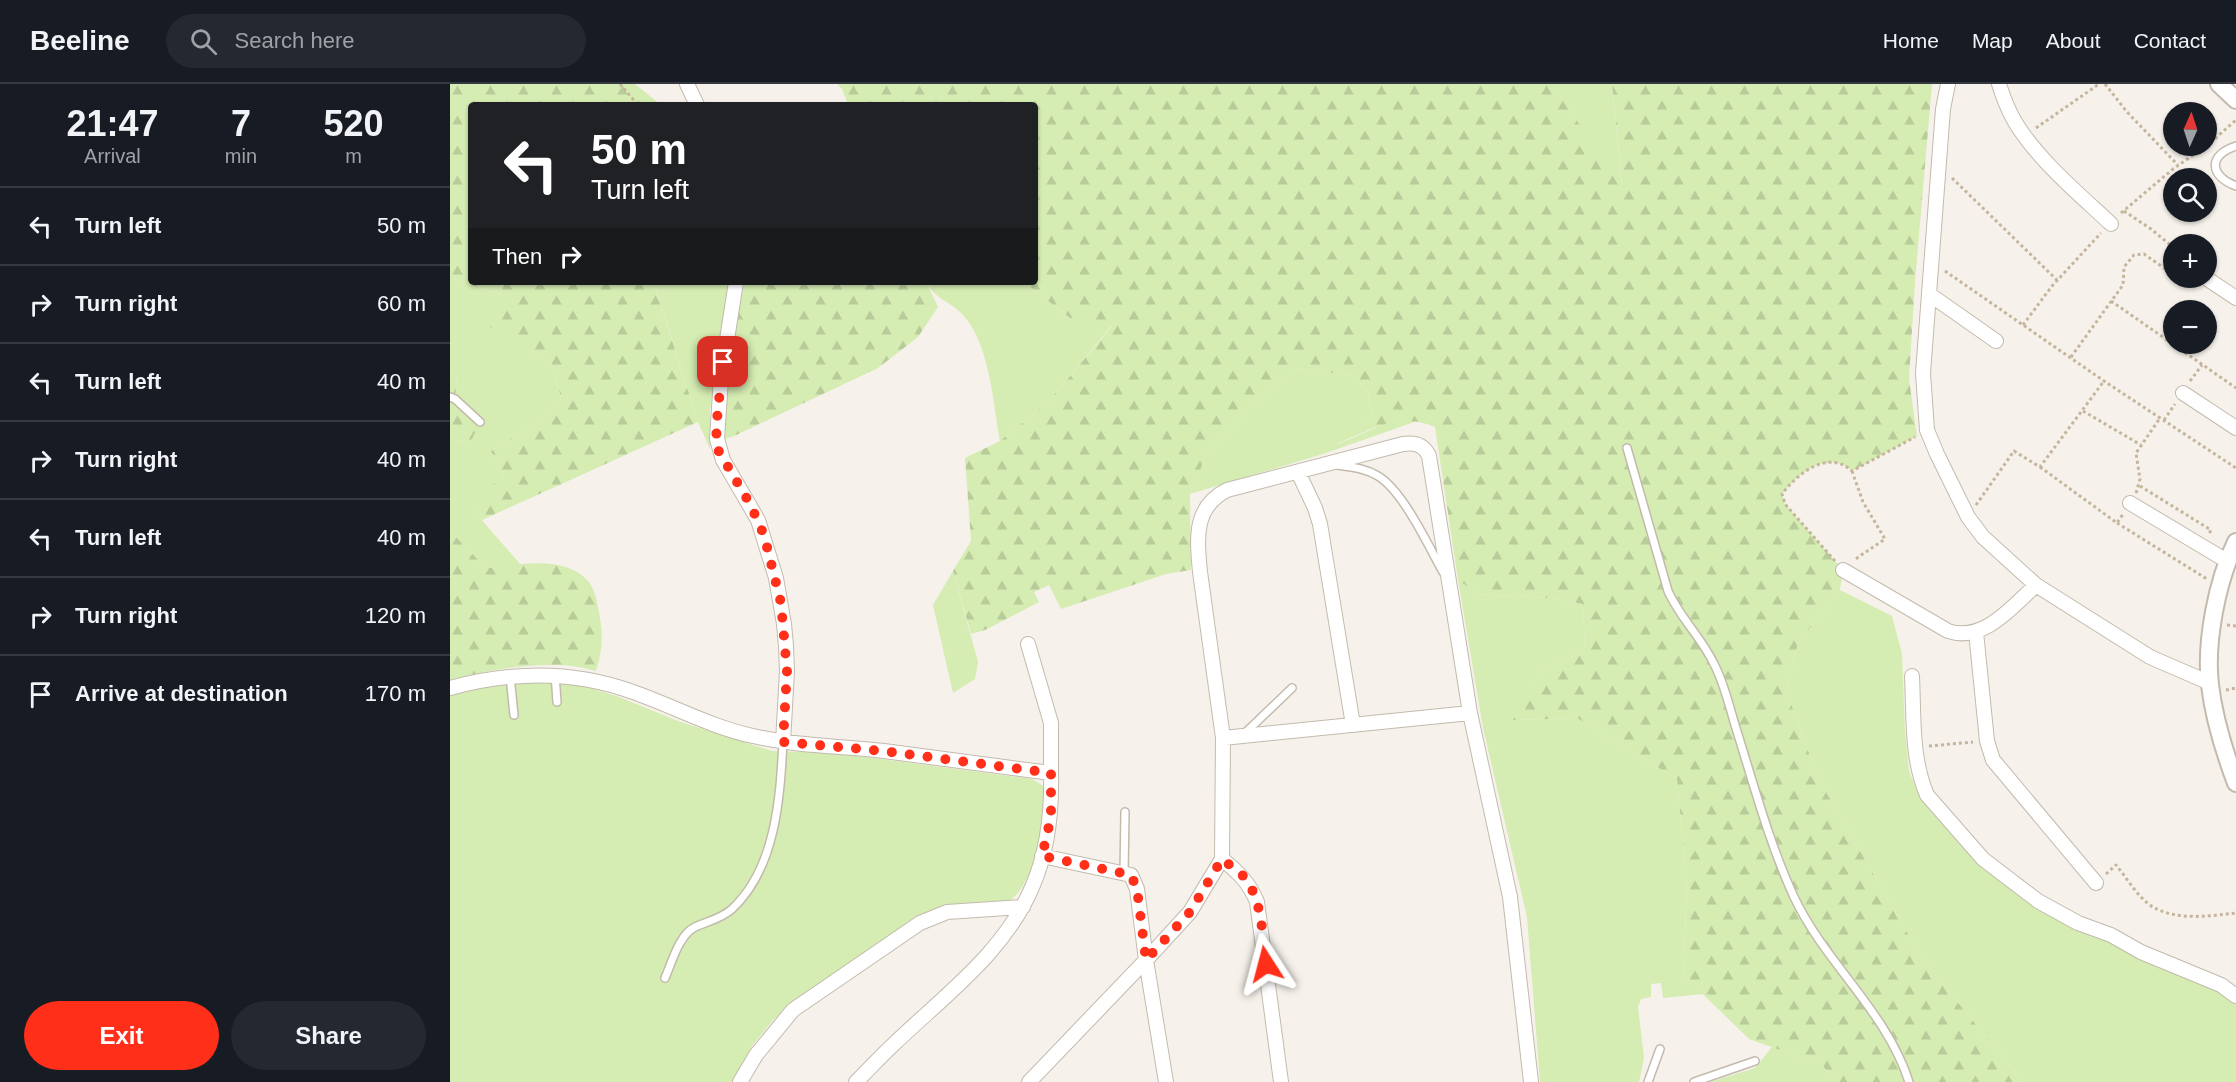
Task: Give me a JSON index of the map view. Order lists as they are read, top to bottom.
{
  "north": "top",
  "page": {
    "header": "Beeline",
    "search": "Search here",
    "nav": [
      "Home",
      "Map",
      "About",
      "Contact"
    ],
    "eta": [
      "21:47",
      "Arrival",
      "7",
      "min",
      "520",
      "m"
    ],
    "map_buttons": ["+", "−"],
    "turn": ["50 m", "Turn left"],
    "list": [
      {
        "name": "Turn left",
        "value": "50 m"
      },
      {
        "name": "Turn right",
        "value": "60 m"
      },
      {
        "name": "Turn left",
        "value": "40 m"
      },
      {
        "name": "Turn right",
        "value": "40 m"
      },
      {
        "name": "Turn left",
        "value": "40 m"
      },
      {
        "name": "Turn right",
        "value": "120 m"
      },
      {
        "name": "Arrive at destination",
        "value": "170 m"
      }
    ],
    "then": "Then",
    "buttons": ["Exit", "Share"]
  }
}
